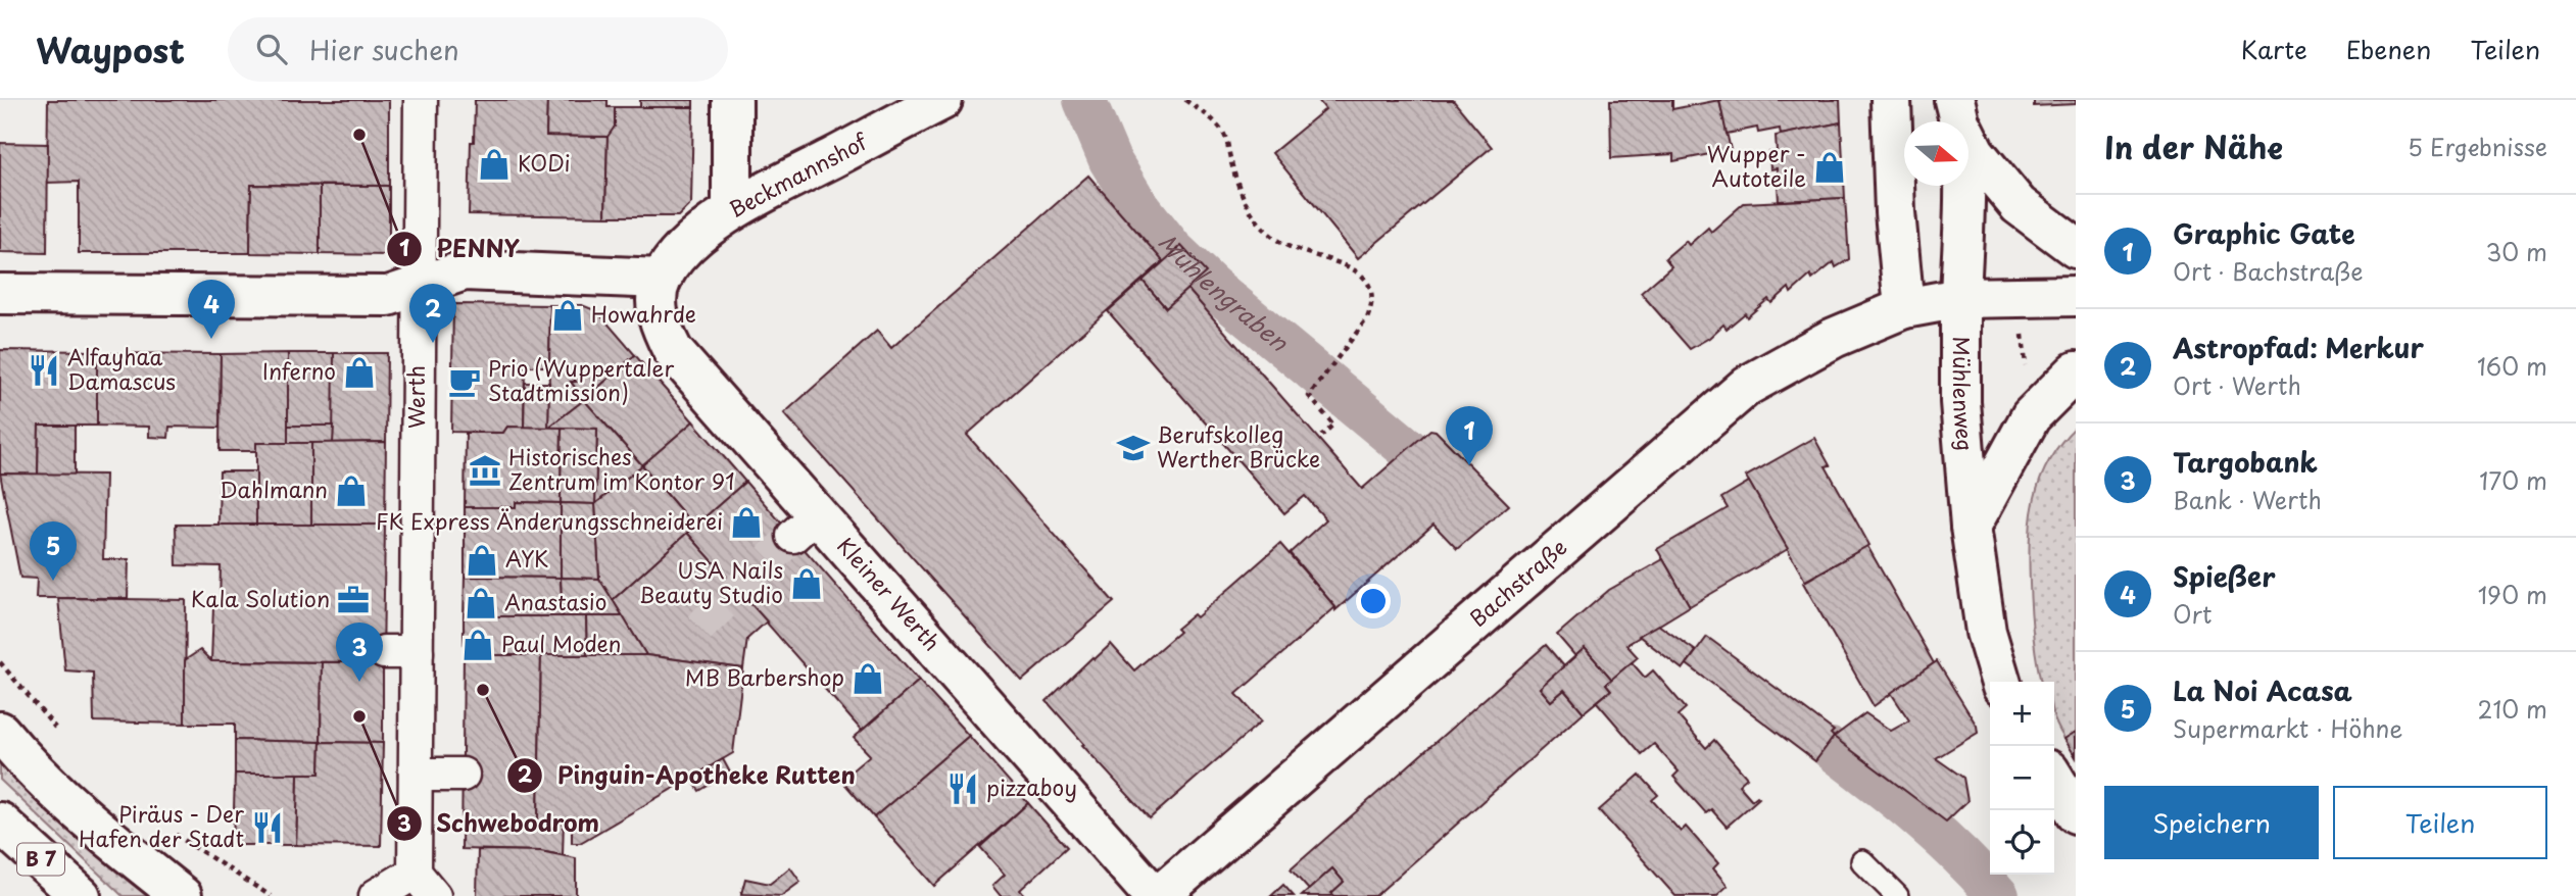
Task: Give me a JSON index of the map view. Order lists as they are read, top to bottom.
{
  "streets": {
    "street": [
      "Beckmannshof",
      "Mühlenweg",
      "Werth",
      "Bachstraße",
      "Kleiner Werth",
      "B 7"
    ]
  },
  "crossings": [
    ["Beckmannshof", "Kleiner Werth"],
    ["Mühlenweg", "Bachstraße"],
    ["Bachstraße", "Kleiner Werth"]
  ],
  "water": ["Mühlengraben"],
  "places": {
    "other": ["PENNY", "Pinguin-Apotheke Rutten", "Schwebodrom"],
    "shop": [
      "KODi",
      "Wupper - Autoteile",
      "Howahrde",
      "Inferno",
      "Dahlmann",
      "FK Express Änderungsschneiderei",
      "AYK",
      "USA Nails Beauty Studio",
      "Anastasio",
      "Paul Moden",
      "MB Barbershop"
    ],
    "restaurant": ["Alfayhaa Damascus", "pizzaboy", "Piräus - Der Hafen der Stadt"],
    "cafe": ["Prio (Wuppertaler Stadtmission)"],
    "school or university": ["Berufskolleg Werther Brücke"],
    "museum": ["Historisches Zentrum im Kontor 91"],
    "office": ["Kala Solution"]
  },
  "north": "right",
  "page": {
    "header": "Waypost",
    "search": "Hier suchen",
    "nav": ["Karte", "Ebenen", "Teilen"],
    "heading": ["In der Nähe", "5 Ergebnisse"],
    "list": [
      {
        "mark": "1",
        "name": "Graphic Gate",
        "note": "Ort · Bachstraße",
        "value": "30 m"
      },
      {
        "mark": "2",
        "name": "Astropfad: Merkur",
        "note": "Ort · Werth",
        "value": "160 m"
      },
      {
        "mark": "3",
        "name": "Targobank",
        "note": "Bank · Werth",
        "value": "170 m"
      },
      {
        "mark": "4",
        "name": "Spießer",
        "note": "Ort",
        "value": "190 m"
      },
      {
        "mark": "5",
        "name": "La Noi Acasa",
        "note": "Supermarkt · Höhne",
        "value": "210 m"
      }
    ],
    "pins": [
      "4",
      "2",
      "1",
      "5",
      "3"
    ],
    "map_buttons": ["+", "−"],
    "buttons": ["Speichern", "Teilen"]
  }
}
